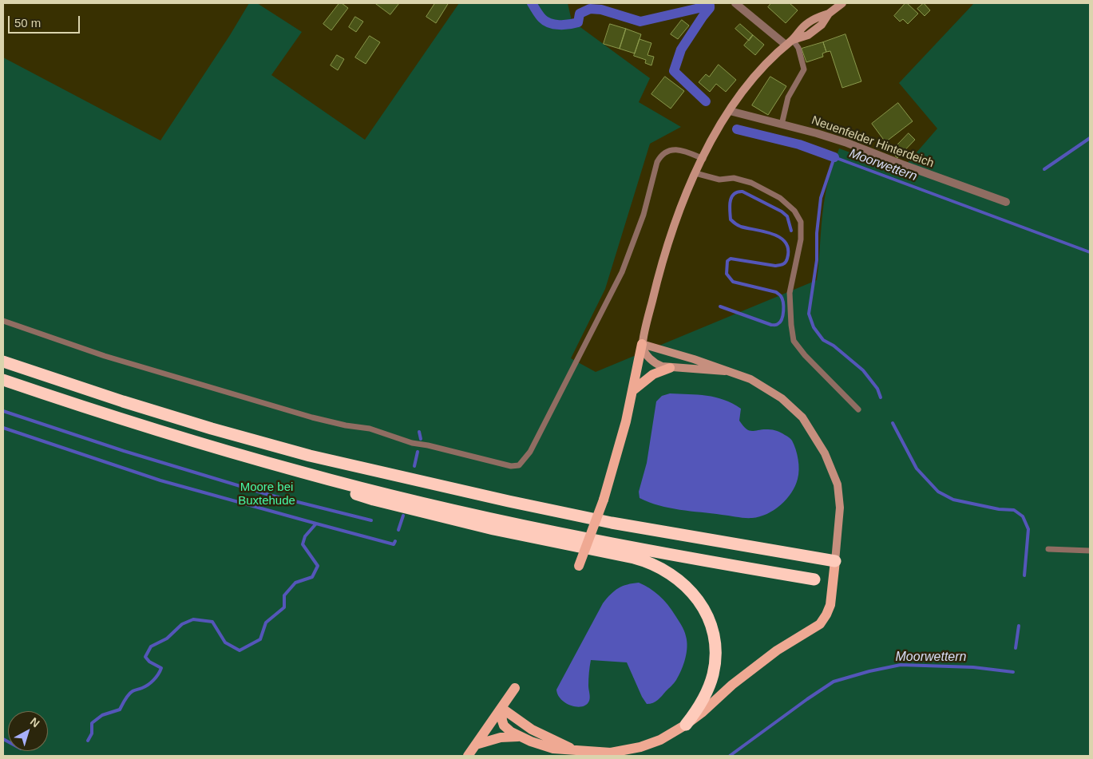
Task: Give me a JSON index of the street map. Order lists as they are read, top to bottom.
{
  "streets": {
    "street": ["Neuenfelder Hinterdeich"]
  },
  "water": ["Moorwettern"],
  "parks": ["Moore bei Buxtehude"],
  "scale_bar": "50 m",
  "north": "top right"
}
